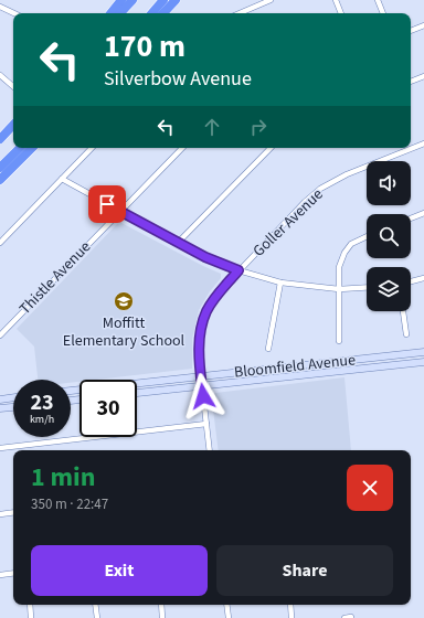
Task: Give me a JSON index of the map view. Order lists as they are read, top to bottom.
{
  "streets": {
    "main road": ["Bloomfield Avenue"],
    "street": ["Goller Avenue", "Thistle Avenue"]
  },
  "crossings": [
    ["Goller Avenue", "Bloomfield Avenue"]
  ],
  "places": {
    "school or university": ["Moffitt Elementary School"]
  },
  "page": {
    "turn": ["170 m", "Silverbow Avenue"],
    "speed": "23 km/h",
    "limit": "30",
    "heading": ["1 min", "350 m · 22:47"],
    "buttons": ["Exit", "Share"]
  }
}
